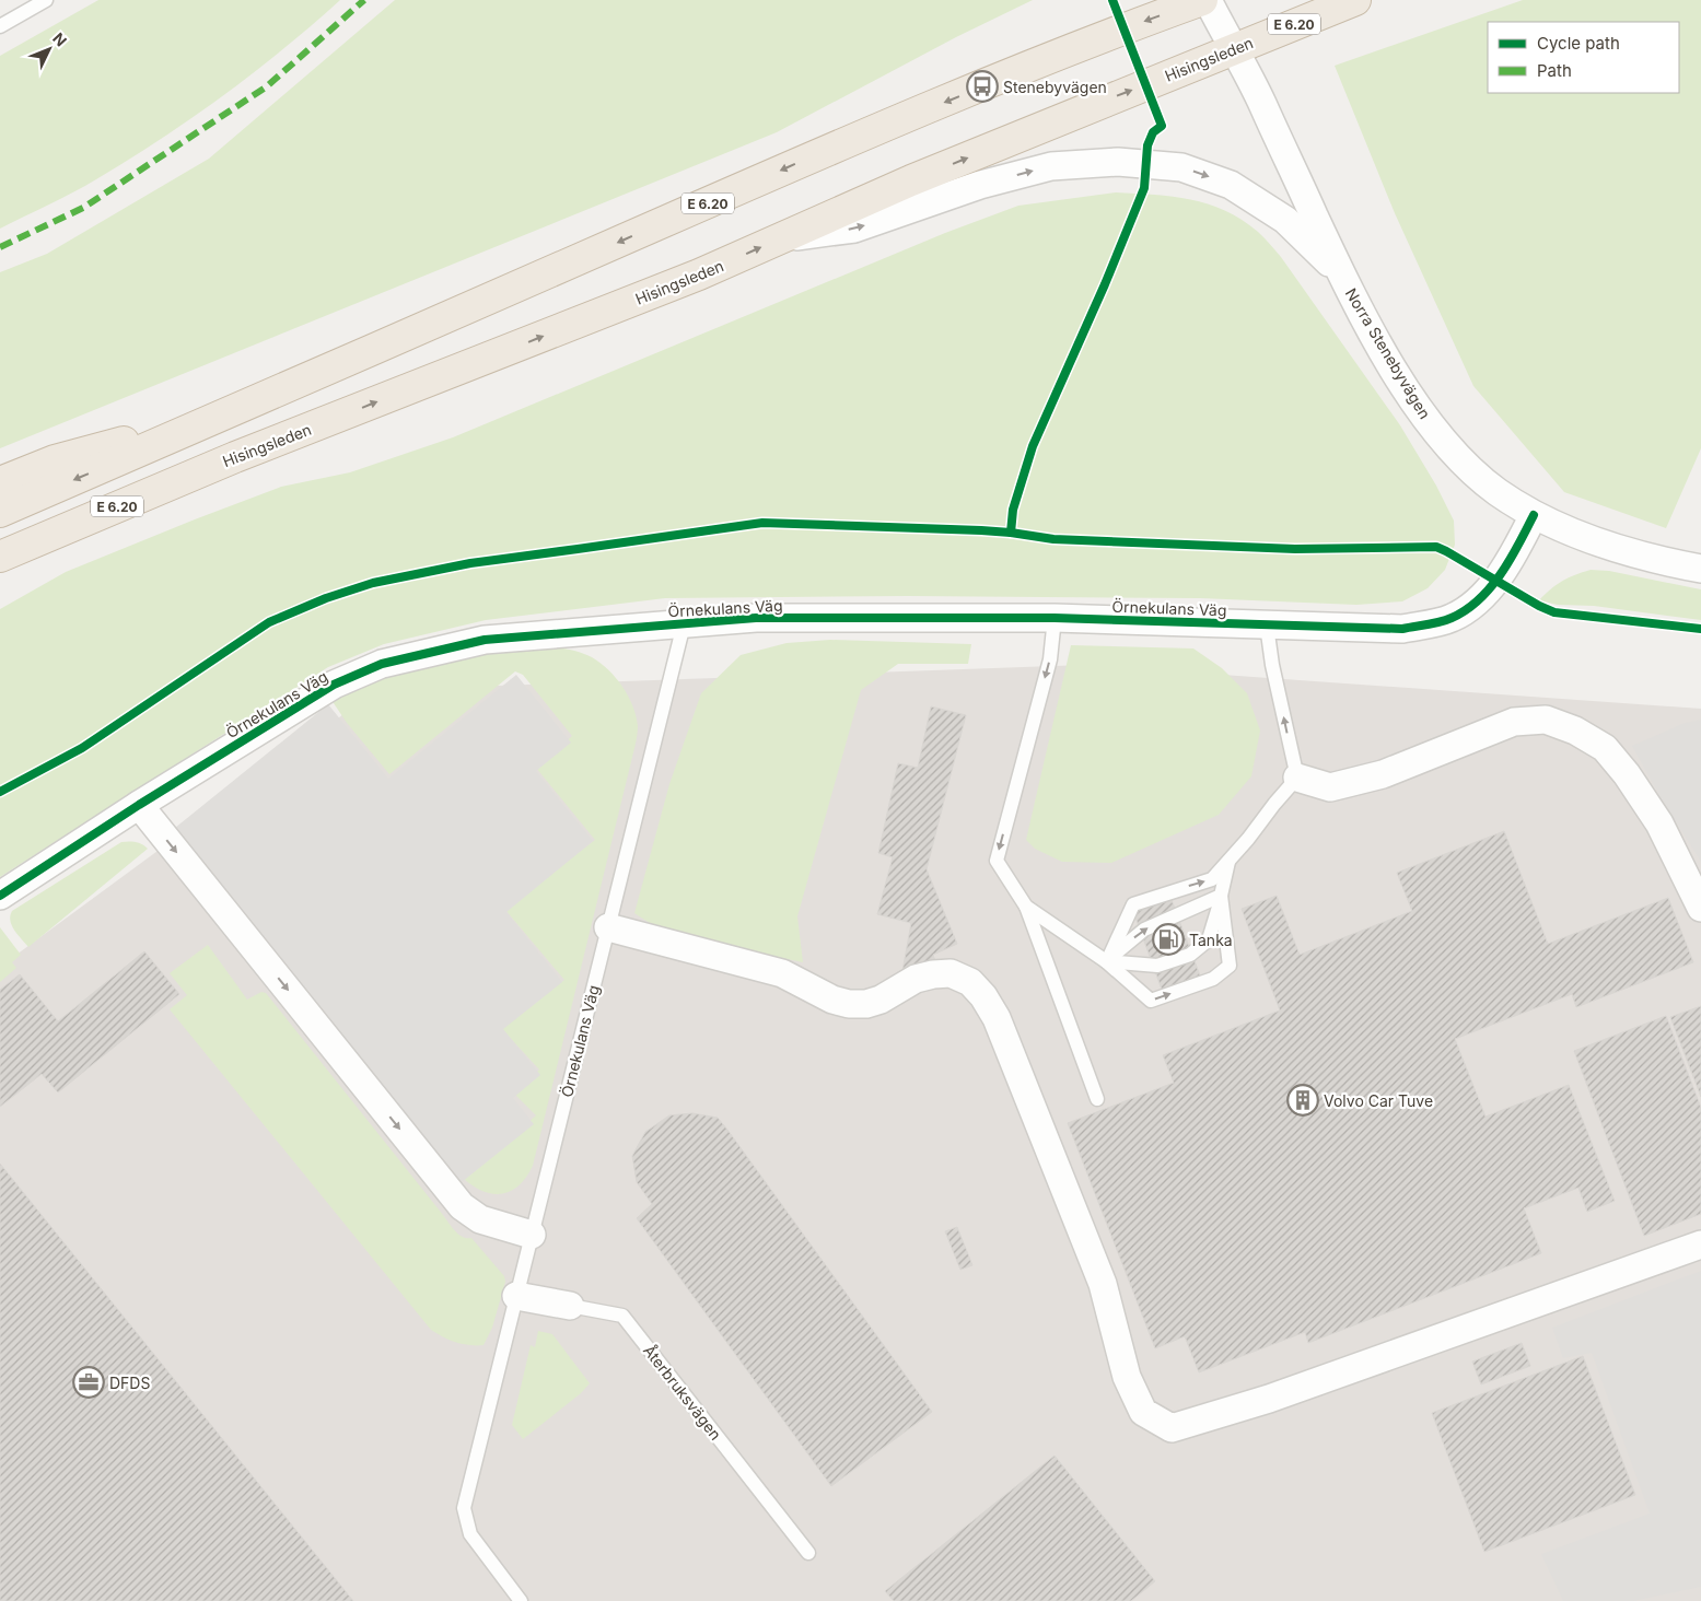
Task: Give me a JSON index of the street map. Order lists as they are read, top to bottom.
{
  "streets": {
    "highway": ["E 6.20", "Hisingsleden"],
    "street": ["Norra Stenebyvägen", "Örnekulans Väg", "Återbruksvägen"]
  },
  "crossings": [
    ["Hisingsleden", "Norra Stenebyvägen"],
    ["Norra Stenebyvägen", "Örnekulans Väg"],
    ["Örnekulans Väg", "Återbruksvägen"]
  ],
  "places": {
    "bus stop": ["Stenebyvägen"],
    "fuel station": ["Tanka"],
    "building": ["Volvo Car Tuve"],
    "office": ["DFDS"]
  },
  "legend": ["Cycle path", "Path"],
  "north": "top right"
}
